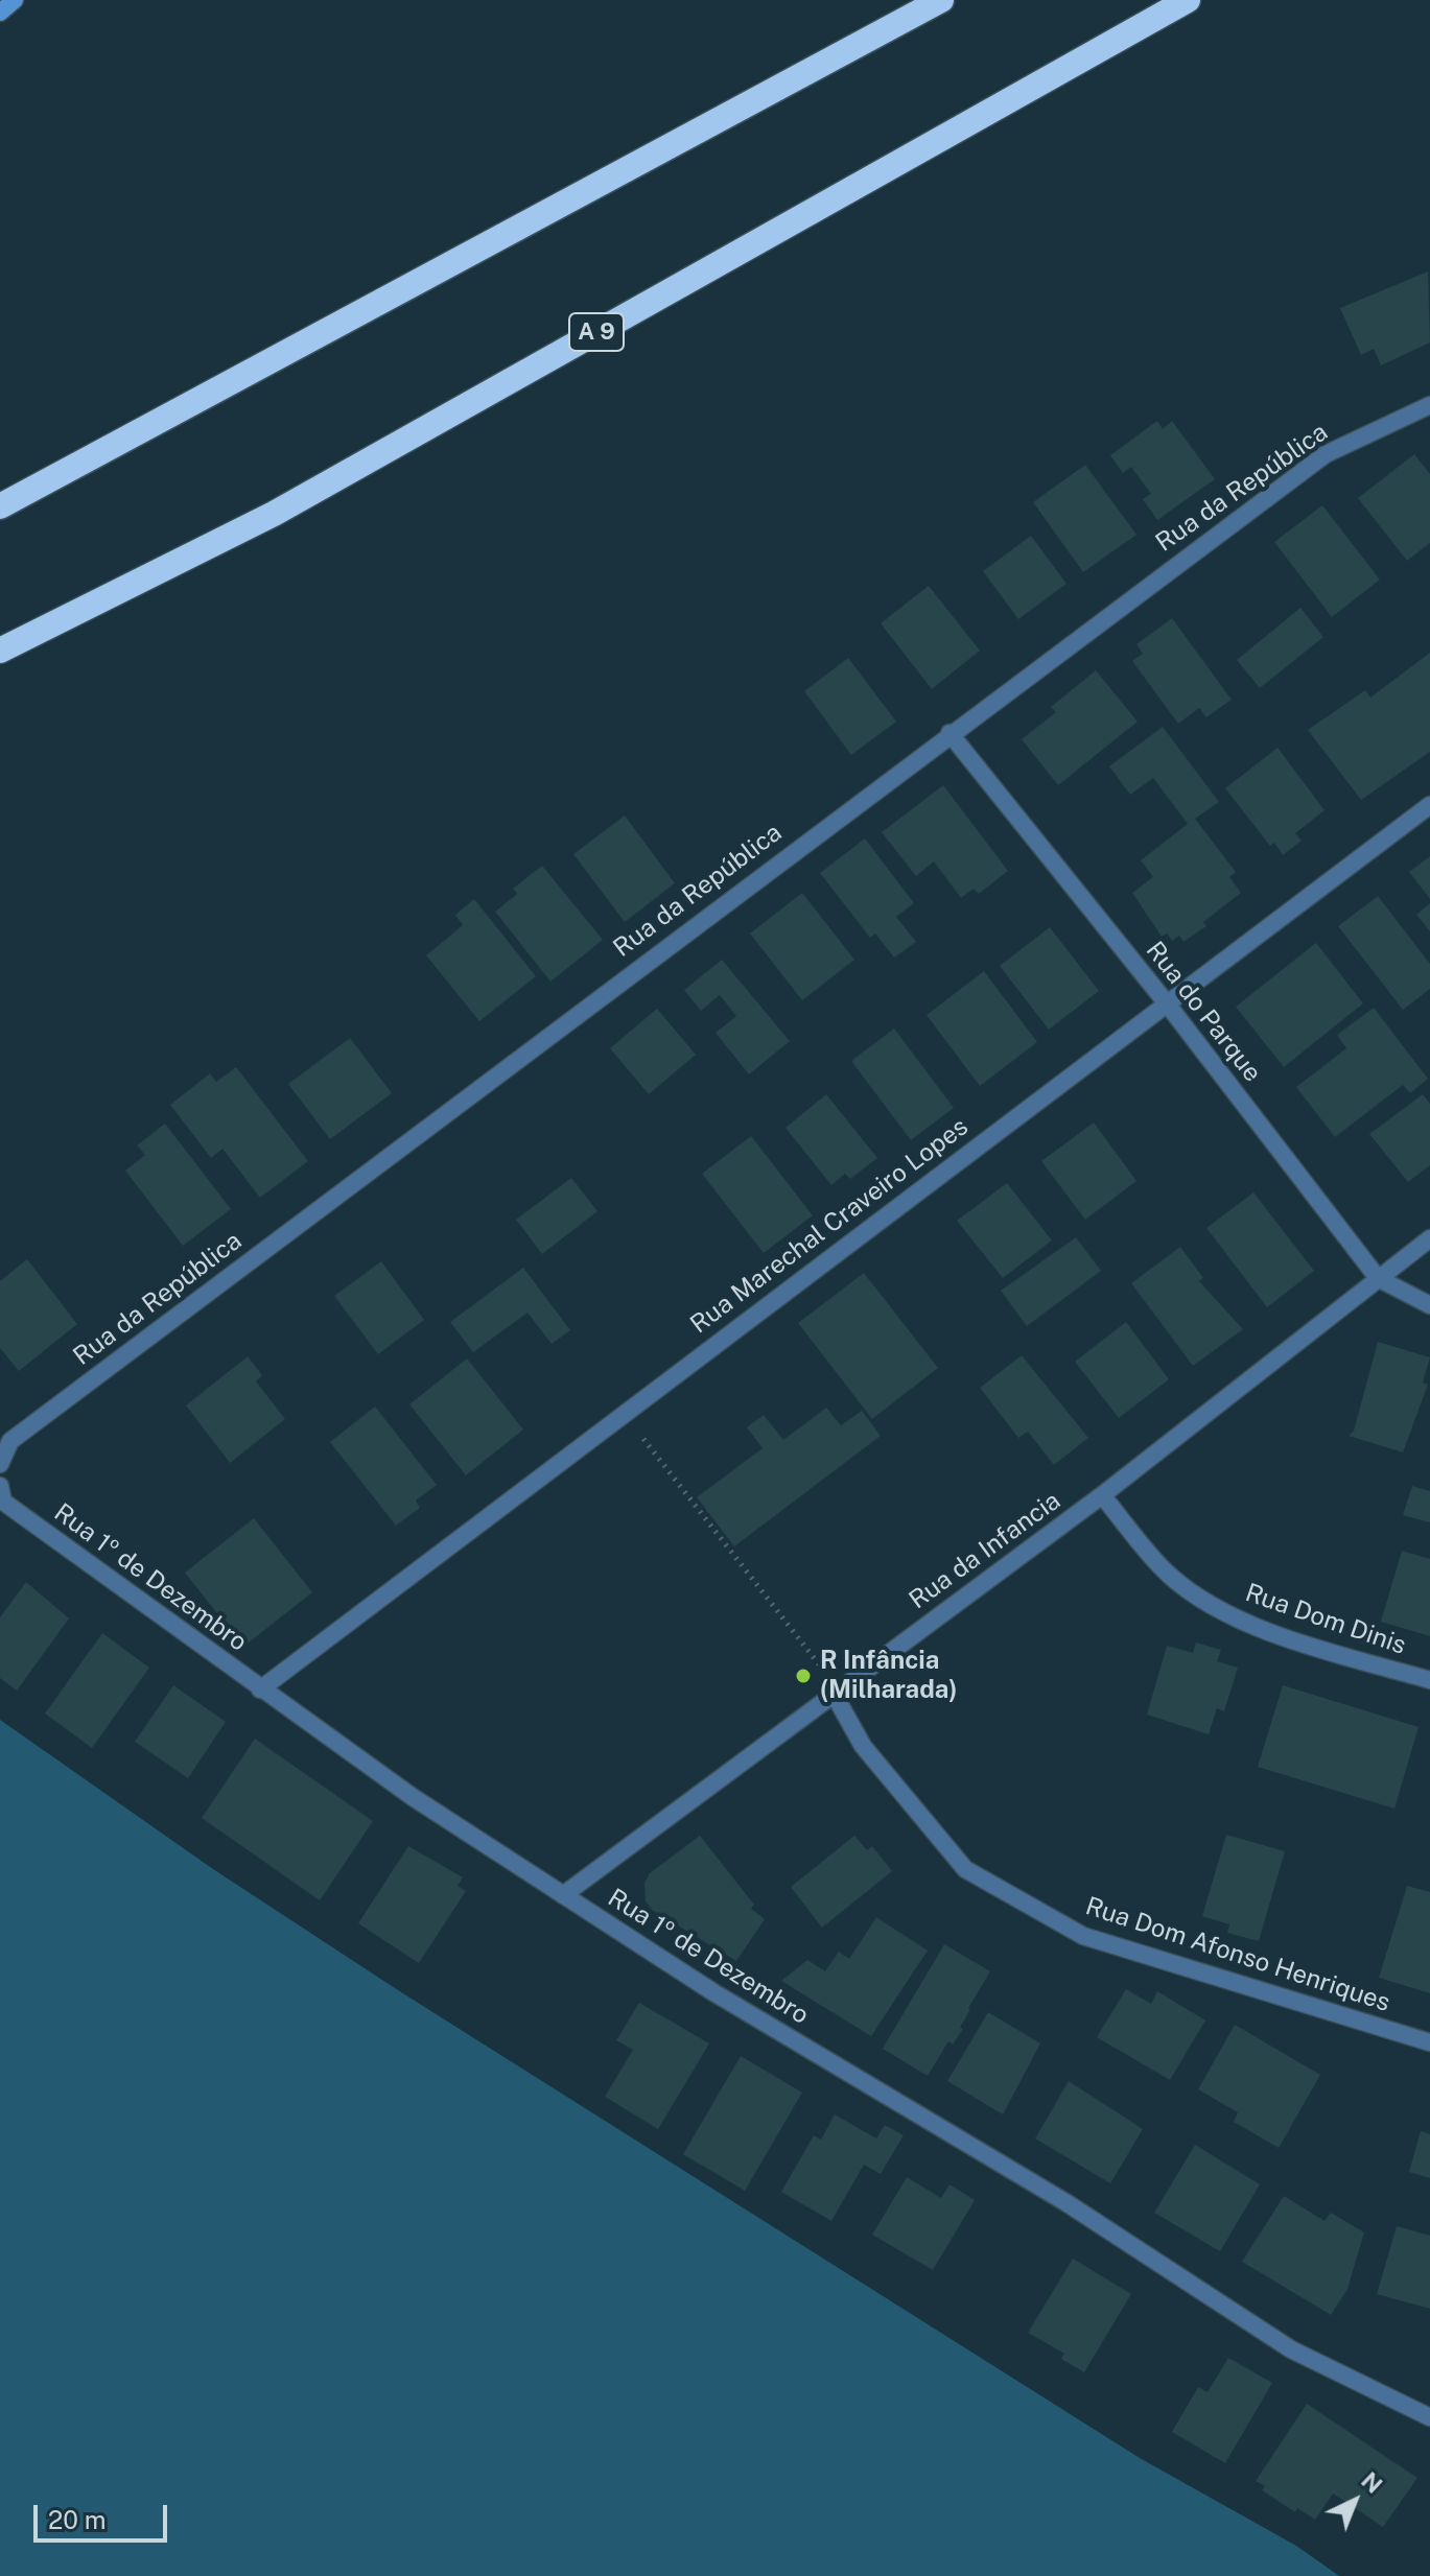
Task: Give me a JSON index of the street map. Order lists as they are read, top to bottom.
{
  "streets": {
    "highway": ["A 9"],
    "street": [
      "Rua da República",
      "Rua do Parque",
      "Rua Marechal Craveiro Lopes",
      "Rua da Infancia",
      "Rua 1º de Dezembro",
      "Rua Dom Dinis",
      "Rua Dom Afonso Henriques"
    ]
  },
  "crossings": [
    ["Rua da República", "Rua do Parque"],
    ["Rua do Parque", "Rua Marechal Craveiro Lopes"],
    ["Rua do Parque", "Rua da Infancia"],
    ["Rua Marechal Craveiro Lopes", "Rua 1º de Dezembro"],
    ["Rua da Infancia", "Rua 1º de Dezembro"],
    ["Rua da Infancia", "Rua Dom Dinis"],
    ["Rua da Infancia", "Rua Dom Afonso Henriques"]
  ],
  "places": ["R Infância (Milharada)"],
  "scale_bar": "20 m",
  "north": "top right"
}
